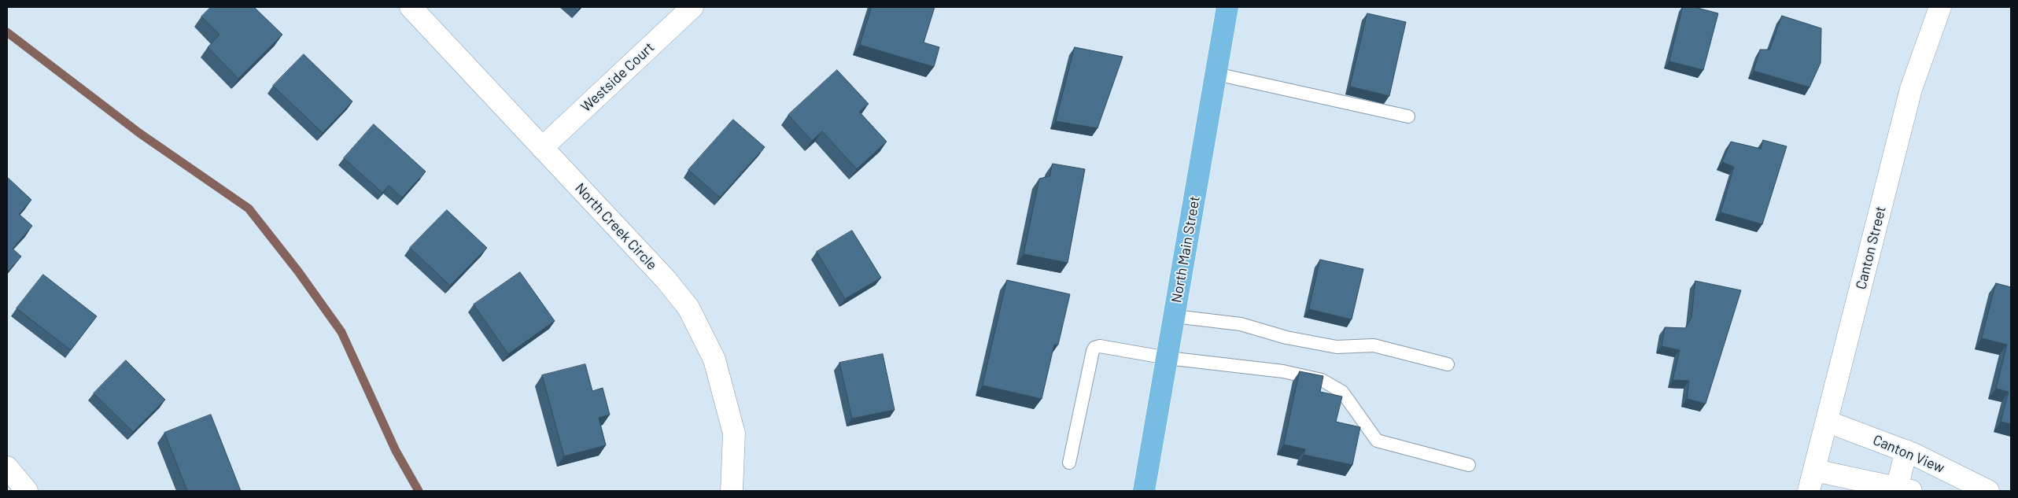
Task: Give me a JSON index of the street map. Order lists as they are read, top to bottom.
{
  "streets": {
    "main road": ["North Main Street"],
    "street": [
      "Westside Court",
      "North Creek Circle",
      "Canton Street",
      "Canton View"
    ]
  },
  "crossings": [
    ["Westside Court", "North Creek Circle"],
    ["Canton Street", "Canton View"]
  ]
}
